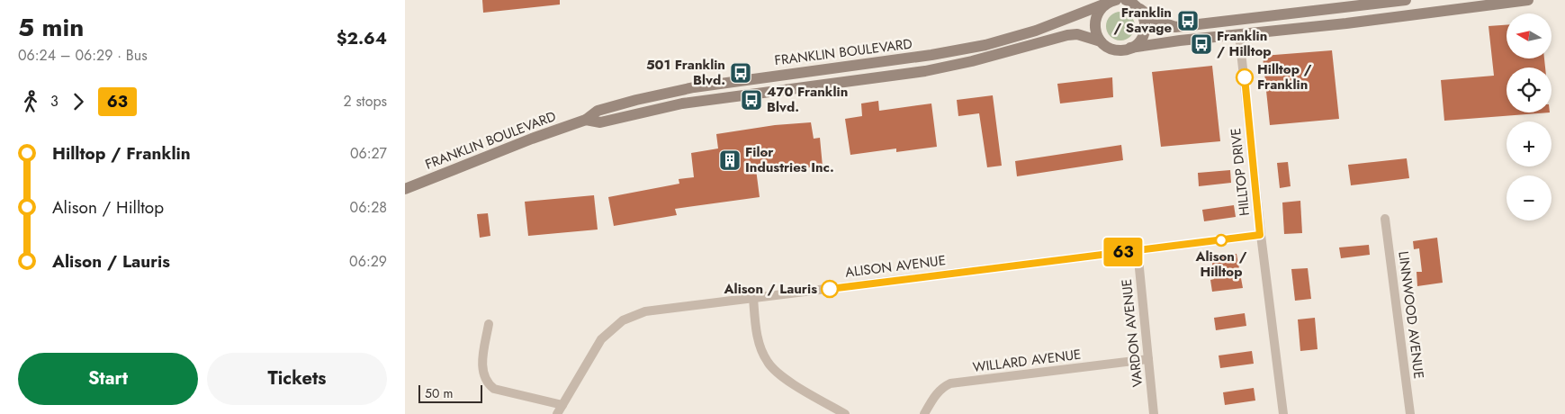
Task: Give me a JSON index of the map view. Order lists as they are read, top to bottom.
{
  "streets": {
    "main road": ["FRANKLIN BOULEVARD"],
    "street": [
      "HILLTOP DRIVE",
      "ALISON AVENUE",
      "LINNWOOD AVENUE",
      "VARDON AVENUE",
      "WILLARD AVENUE"
    ]
  },
  "crossings": [
    ["HILLTOP DRIVE", "ALISON AVENUE"],
    ["ALISON AVENUE", "VARDON AVENUE"],
    ["VARDON AVENUE", "WILLARD AVENUE"]
  ],
  "places": {
    "bus stop": [
      "Franklin / Savage",
      "Franklin / Hilltop",
      "501 Franklin Blvd.",
      "470 Franklin Blvd."
    ],
    "other": ["Hilltop / Franklin", "Alison / Hilltop", "Alison / Lauris"],
    "building": ["Filor Industries Inc."]
  },
  "lines": ["bus line 63"],
  "scale_bar": "50 m",
  "north": "left",
  "page": {
    "heading": ["5 min", "06:24 – 06:29 · Bus", "$2.64"],
    "on_map": "63",
    "map_buttons": ["+", "−"],
    "legs": ["3", "63", "2 stops"],
    "list": [
      {
        "name": "Hilltop / Franklin",
        "value": "06:27"
      },
      {
        "name": "Alison / Hilltop",
        "value": "06:28"
      },
      {
        "name": "Alison / Lauris",
        "value": "06:29"
      }
    ],
    "buttons": ["Start", "Tickets"],
    "scale": "50 m"
  }
}
